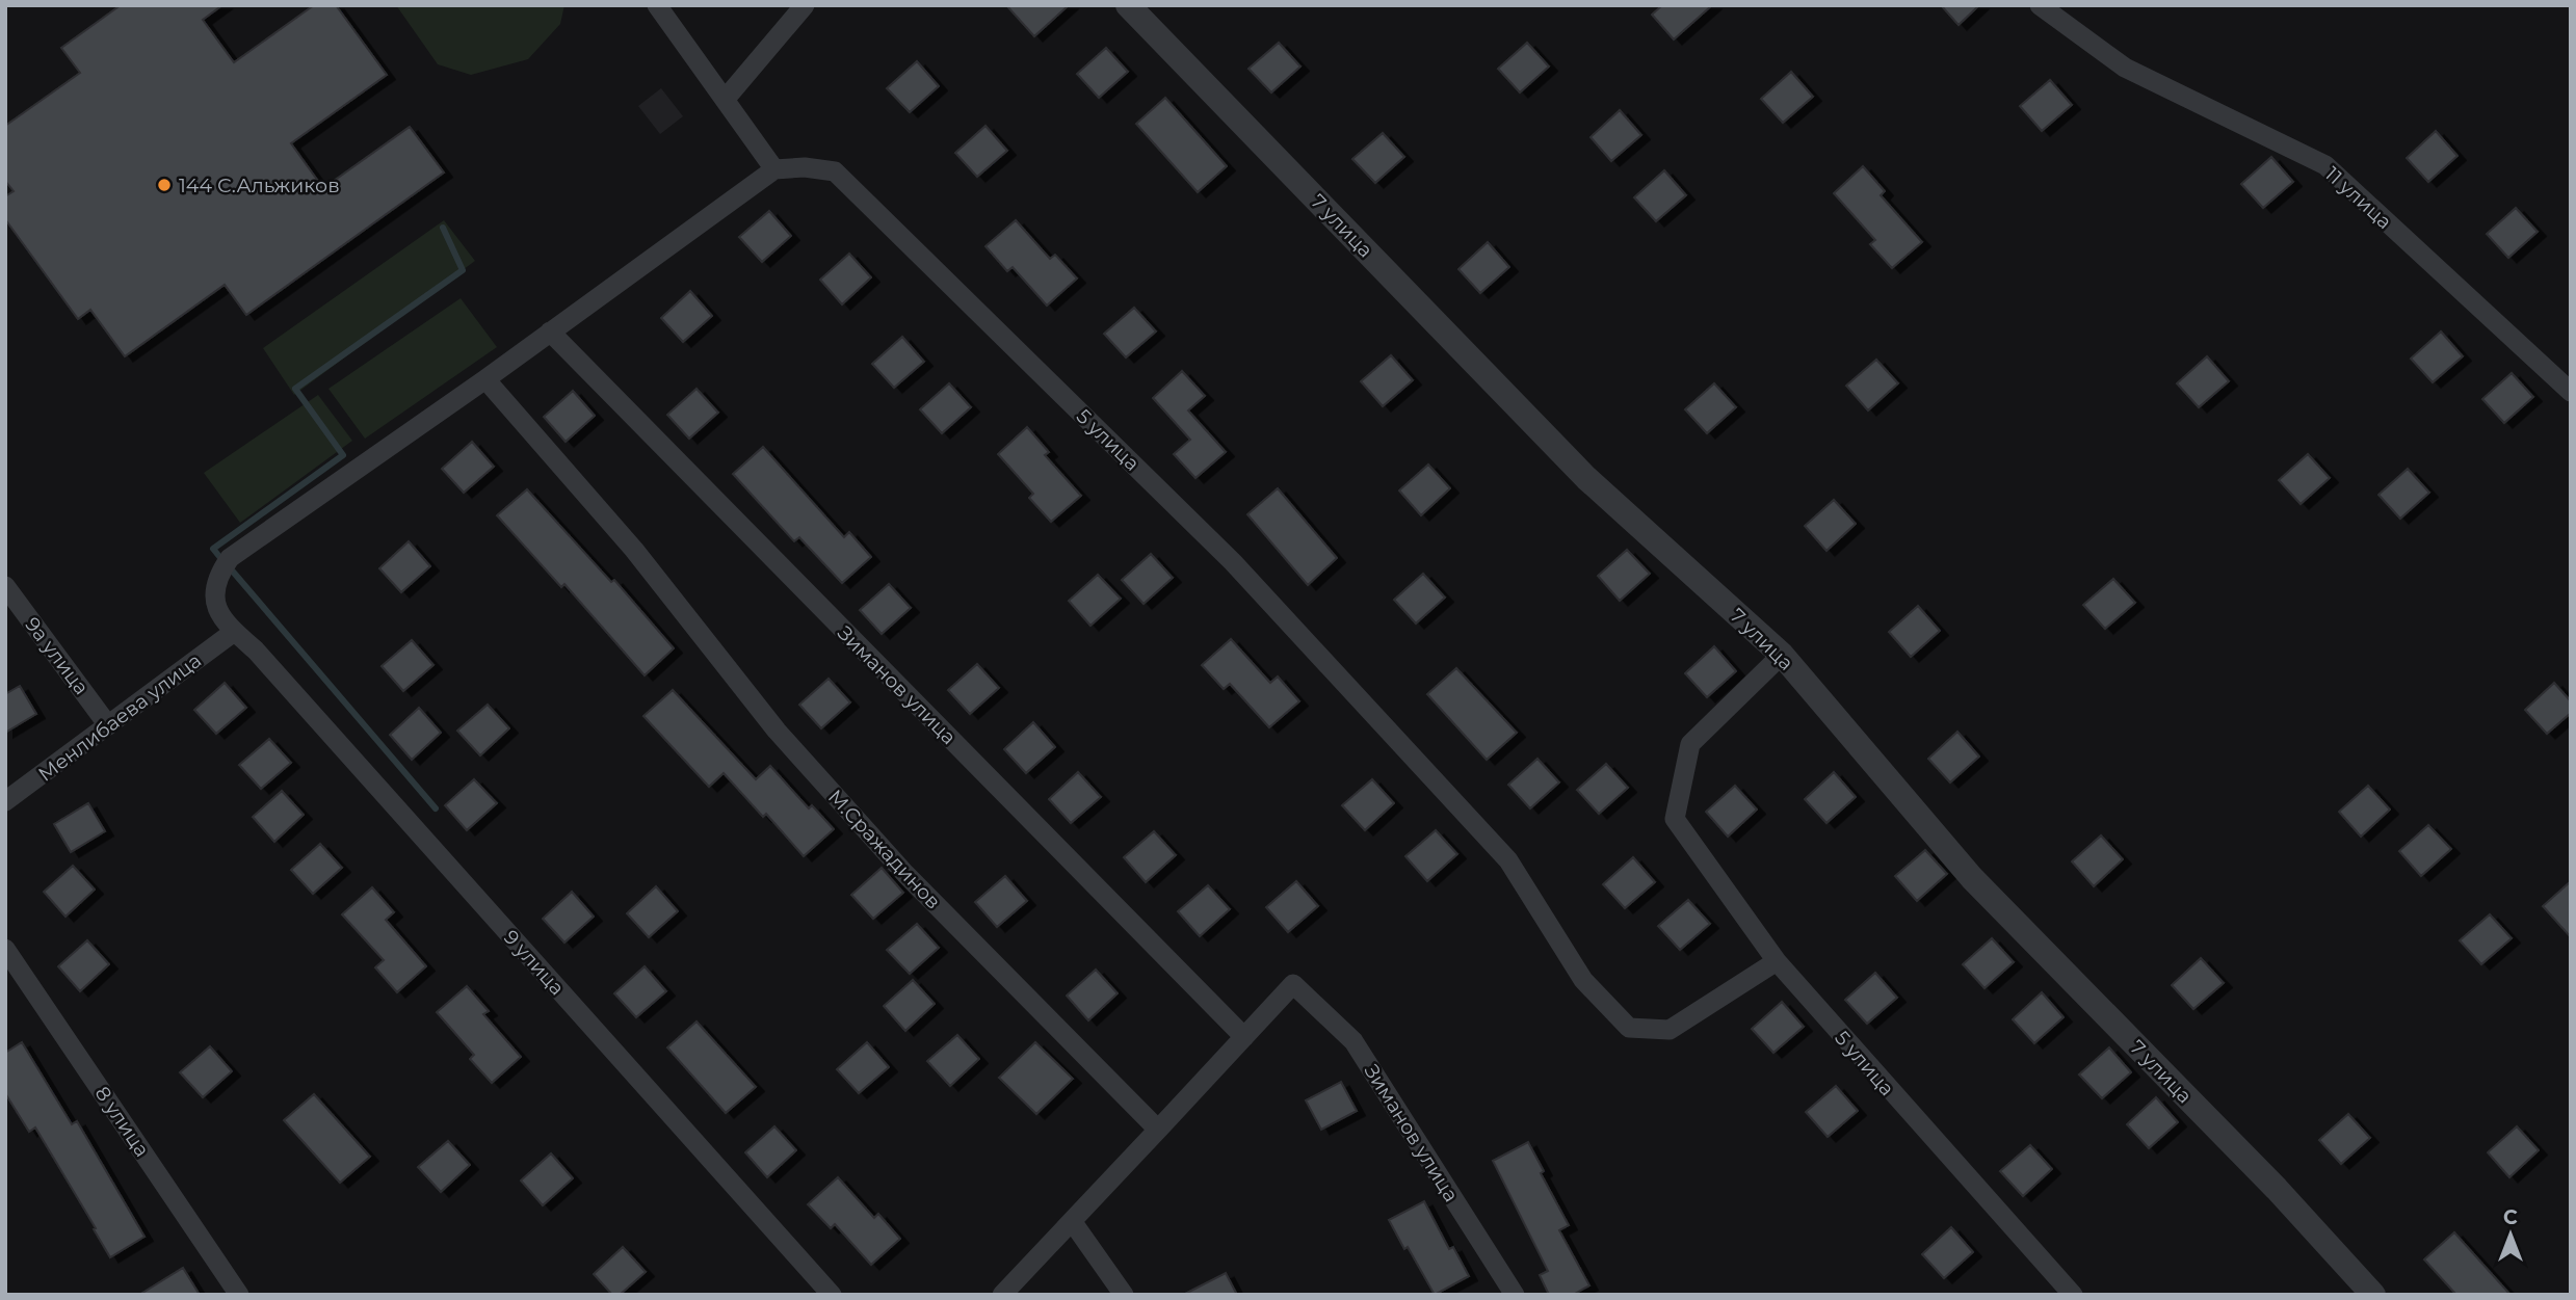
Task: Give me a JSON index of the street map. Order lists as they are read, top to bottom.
{
  "streets": {
    "street": [
      "11 улица",
      "7 улица",
      "5 улица",
      "9а улица",
      "Зиманов улица",
      "Менлибаева улица",
      "М.Сражадинов",
      "9 улица",
      "8 улица"
    ]
  },
  "crossings": [
    ["7 улица", "5 улица"],
    ["9а улица", "Менлибаева улица"],
    ["Менлибаева улица", "9 улица"],
    ["М.Сражадинов", "9 улица"]
  ],
  "places": ["144 С.Альжиков"],
  "north": "top"
}
